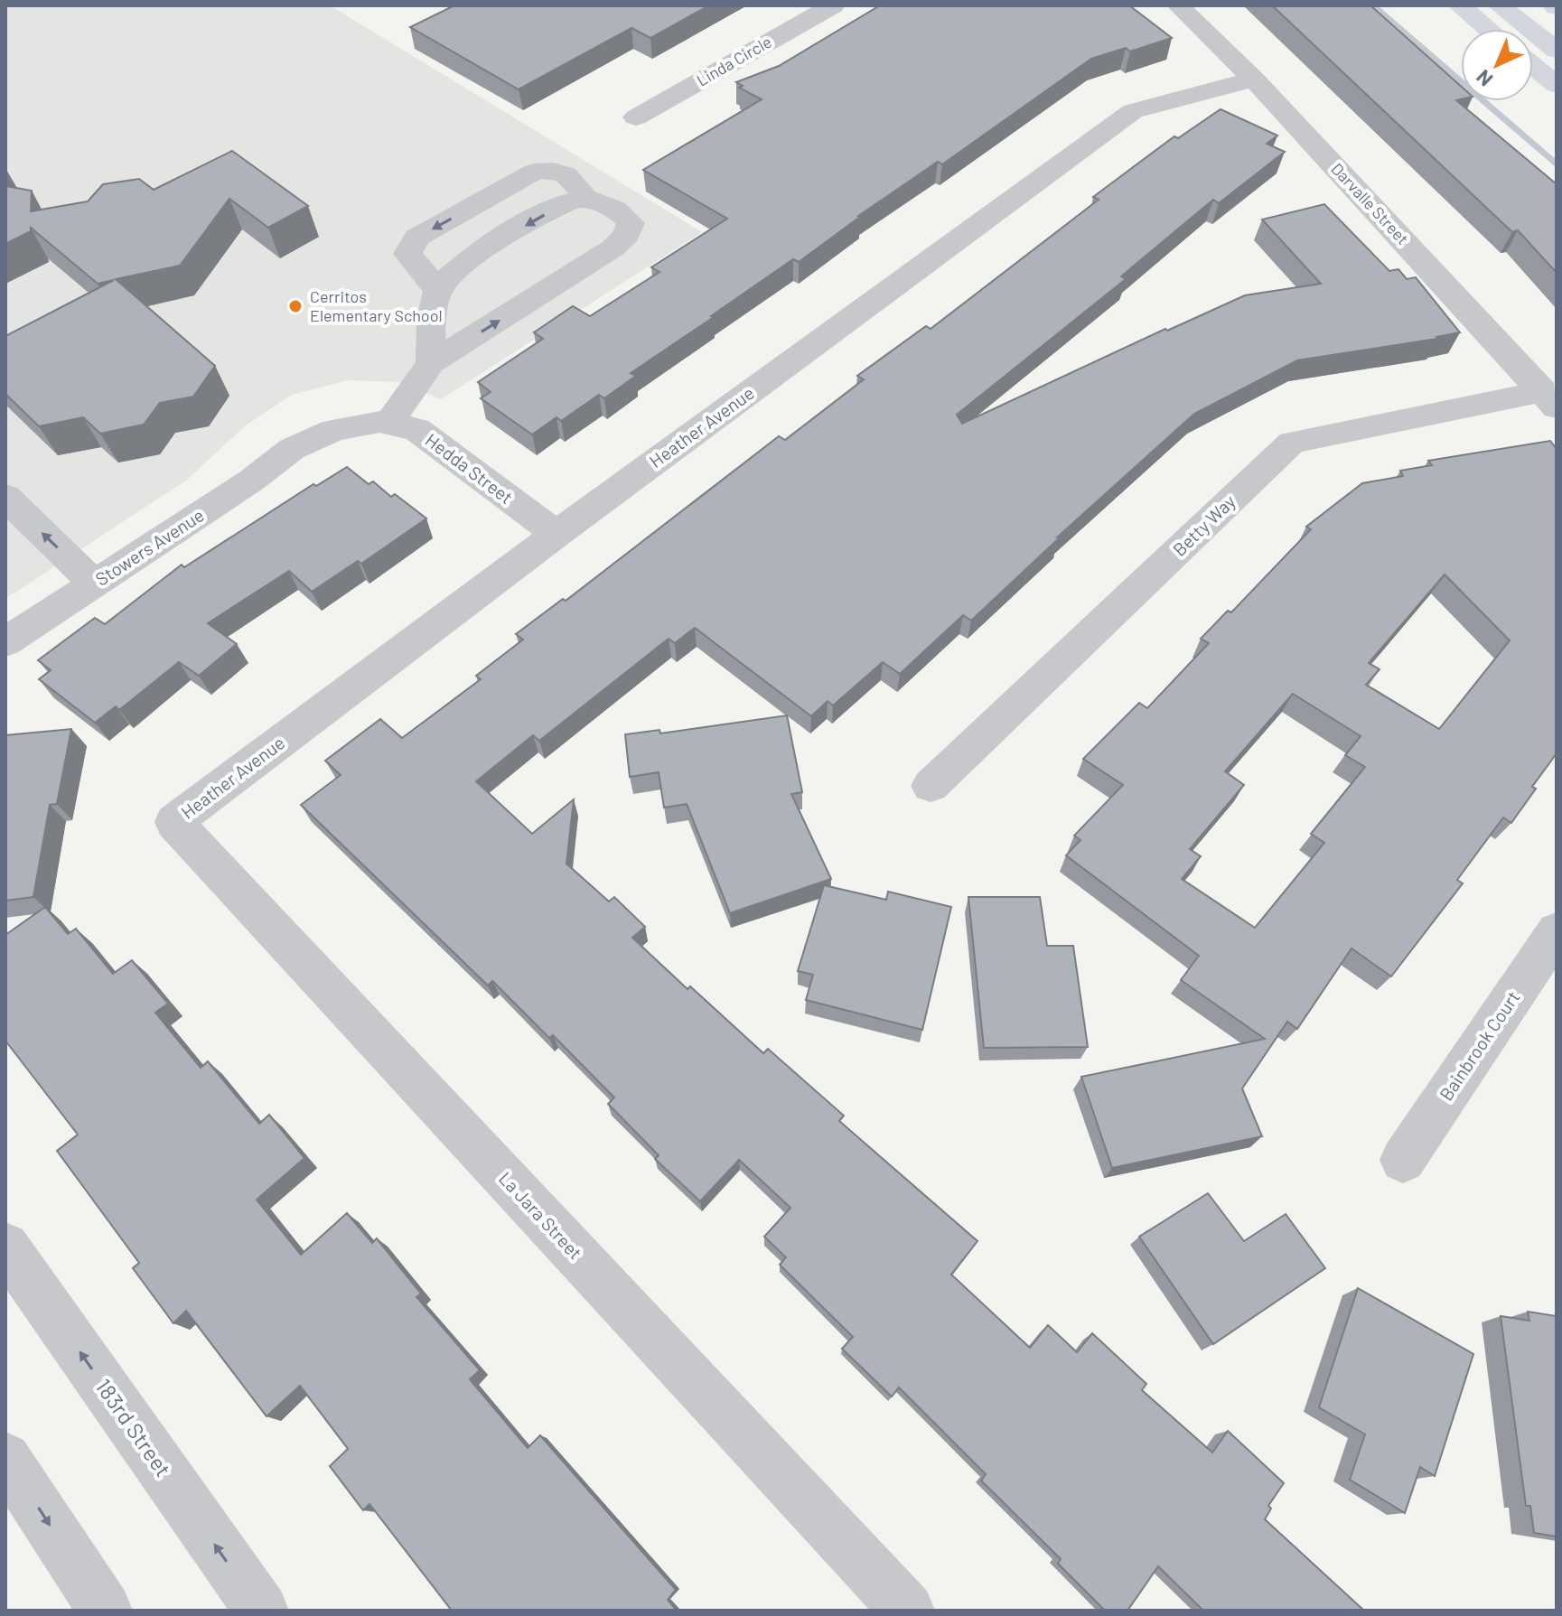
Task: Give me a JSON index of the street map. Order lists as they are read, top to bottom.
{
  "streets": {
    "street": [
      "Linda Circle",
      "Darvalle Street",
      "Heather Avenue",
      "Hedda Street",
      "Betty Way",
      "Stowers Avenue",
      "Bainbrook Court",
      "La Jara Street",
      "183rd Street"
    ]
  },
  "crossings": [
    ["Darvalle Street", "Heather Avenue"],
    ["Darvalle Street", "Betty Way"],
    ["Heather Avenue", "Hedda Street"],
    ["Heather Avenue", "La Jara Street"],
    ["Hedda Street", "Stowers Avenue"]
  ],
  "places": ["Cerritos Elementary School"],
  "north": "bottom left"
}
